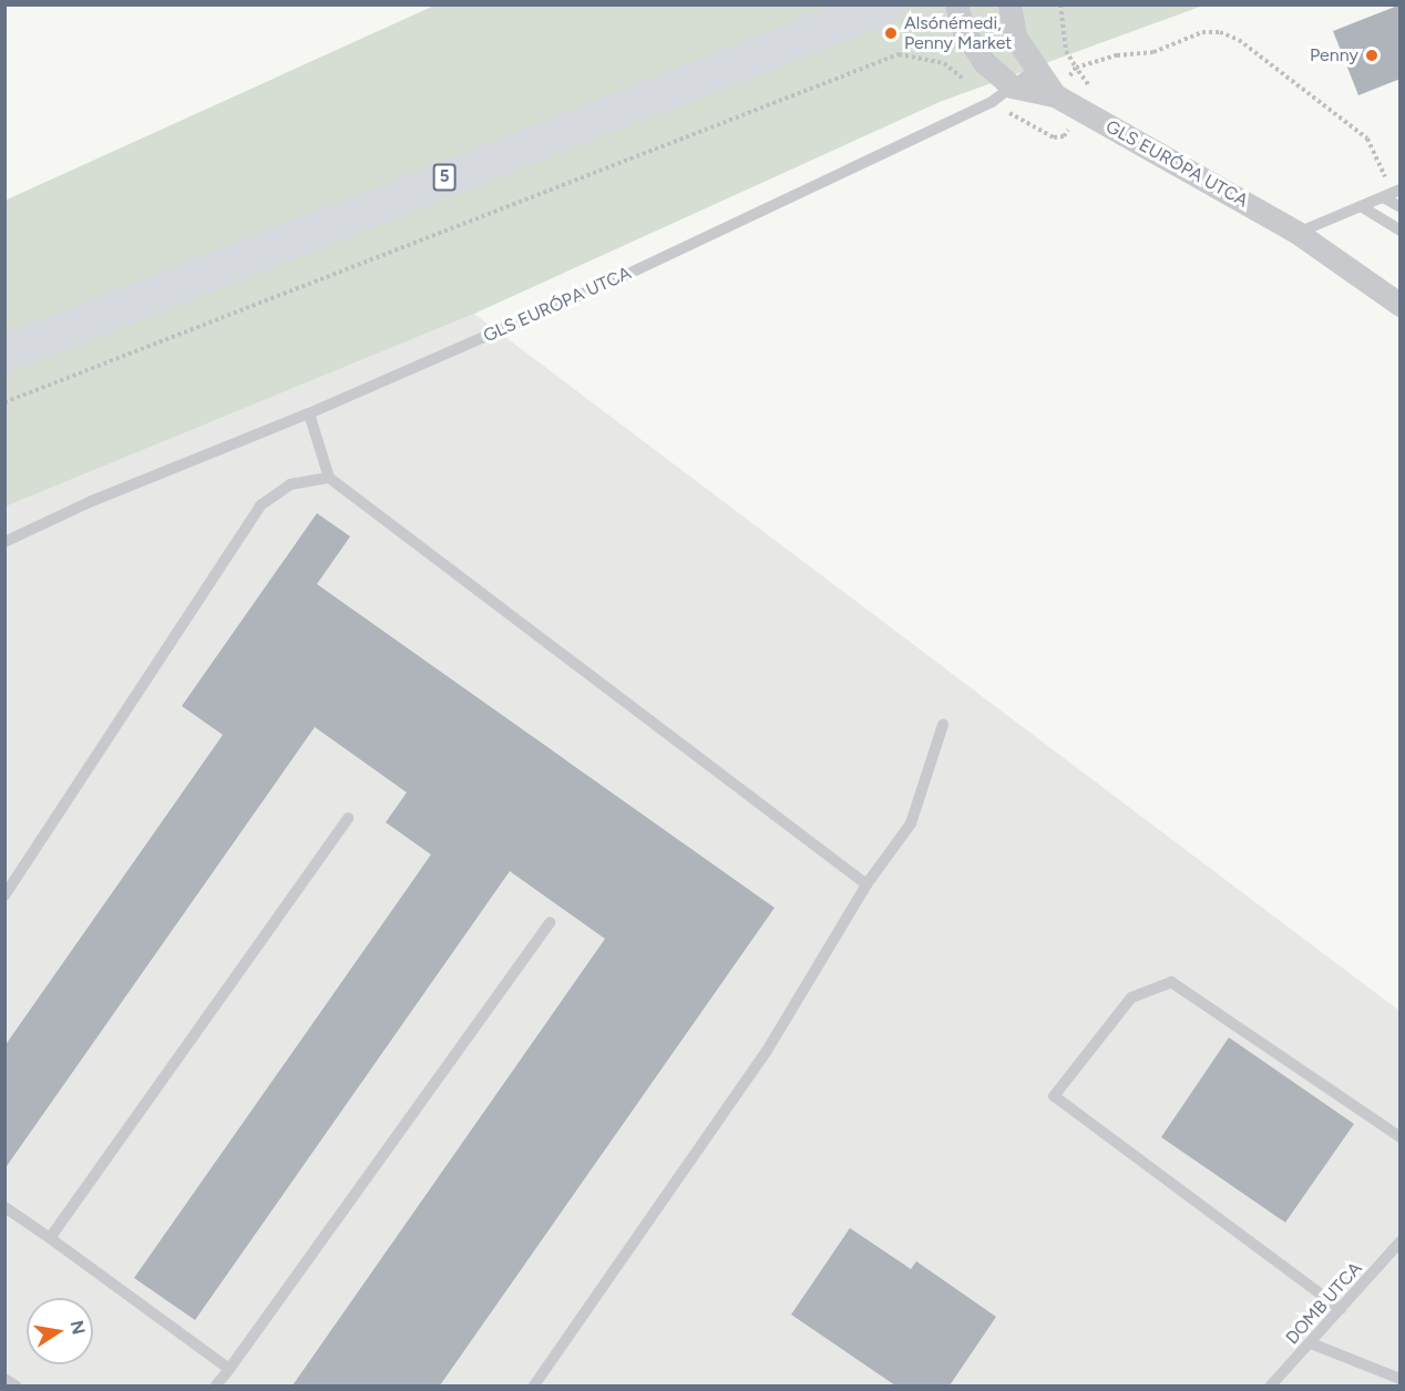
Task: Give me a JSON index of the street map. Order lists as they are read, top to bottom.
{
  "streets": {
    "main road": ["5"],
    "street": ["GLS EURÓPA UTCA"],
    "lane": ["DOMB UTCA"]
  },
  "places": ["Alsónémedi, Penny Market", "Penny"],
  "north": "right"
}
